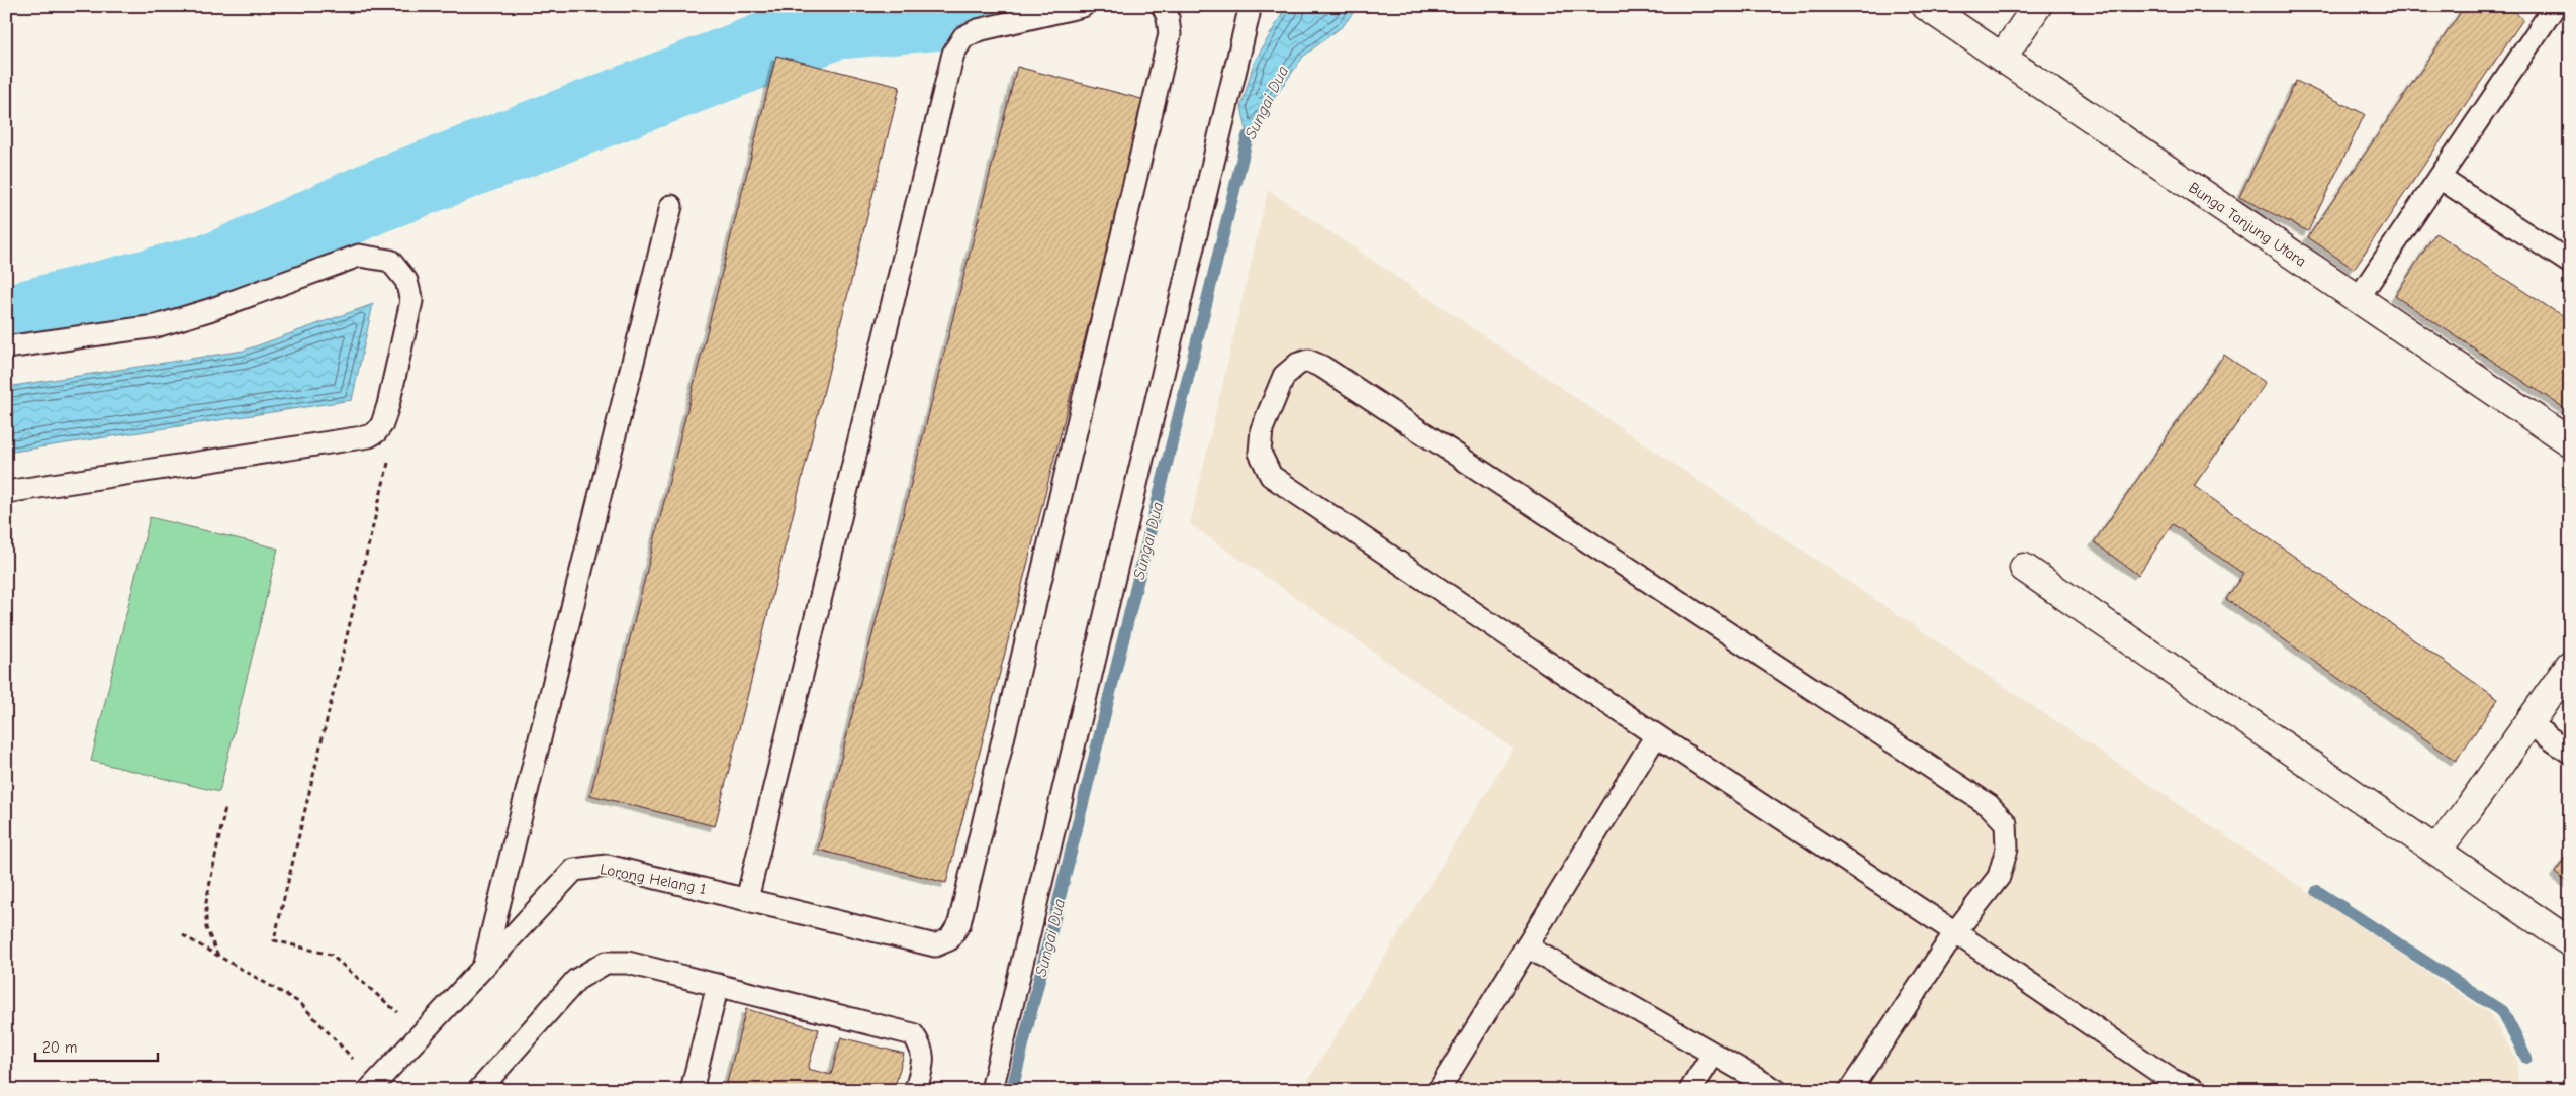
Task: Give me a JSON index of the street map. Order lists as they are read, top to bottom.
{
  "streets": {
    "street": ["Bunga Tanjung Utara"],
    "lane": ["Lorong Helang 1"]
  },
  "water": ["Sungai Dua"],
  "scale_bar": "20 m"
}
